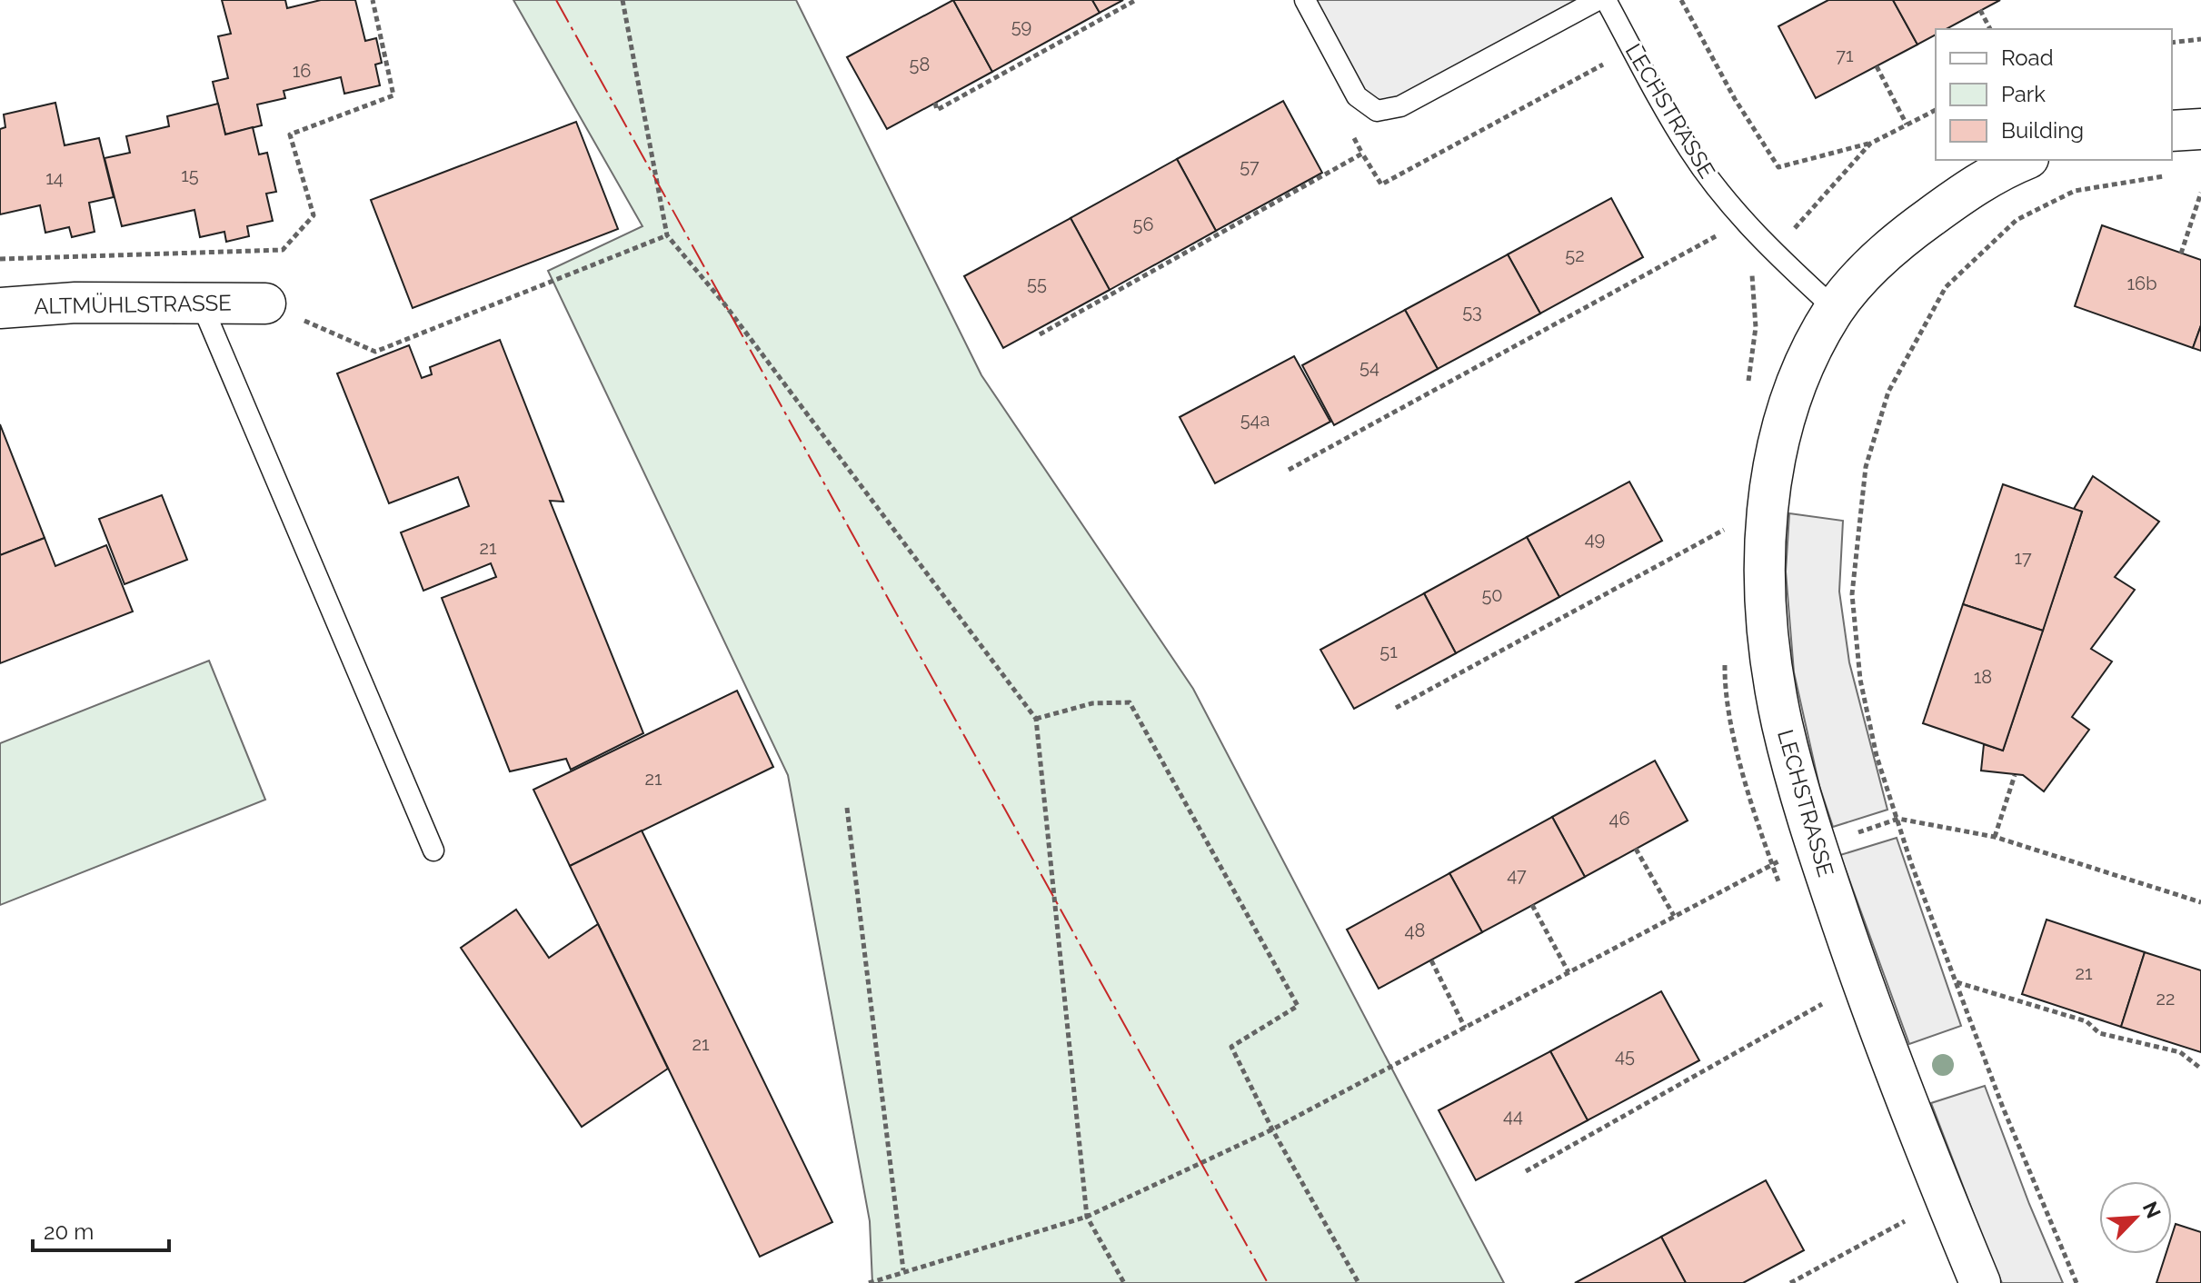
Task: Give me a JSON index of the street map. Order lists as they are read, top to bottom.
{
  "streets": {
    "street": ["LECHSTRASSE", "ALTMÜHLSTRASSE"]
  },
  "house_numbers": [
    "59",
    "71",
    "58",
    "16",
    "57",
    "15",
    "14",
    "56",
    "52",
    "55",
    "16b",
    "53",
    "54",
    "54a",
    "49",
    "21",
    "17",
    "50",
    "51",
    "18",
    "21",
    "46",
    "47",
    "48",
    "21",
    "22",
    "21",
    "45",
    "44"
  ],
  "legend": ["Road", "Park", "Building"],
  "scale_bar": "20 m",
  "north": "top right"
}
